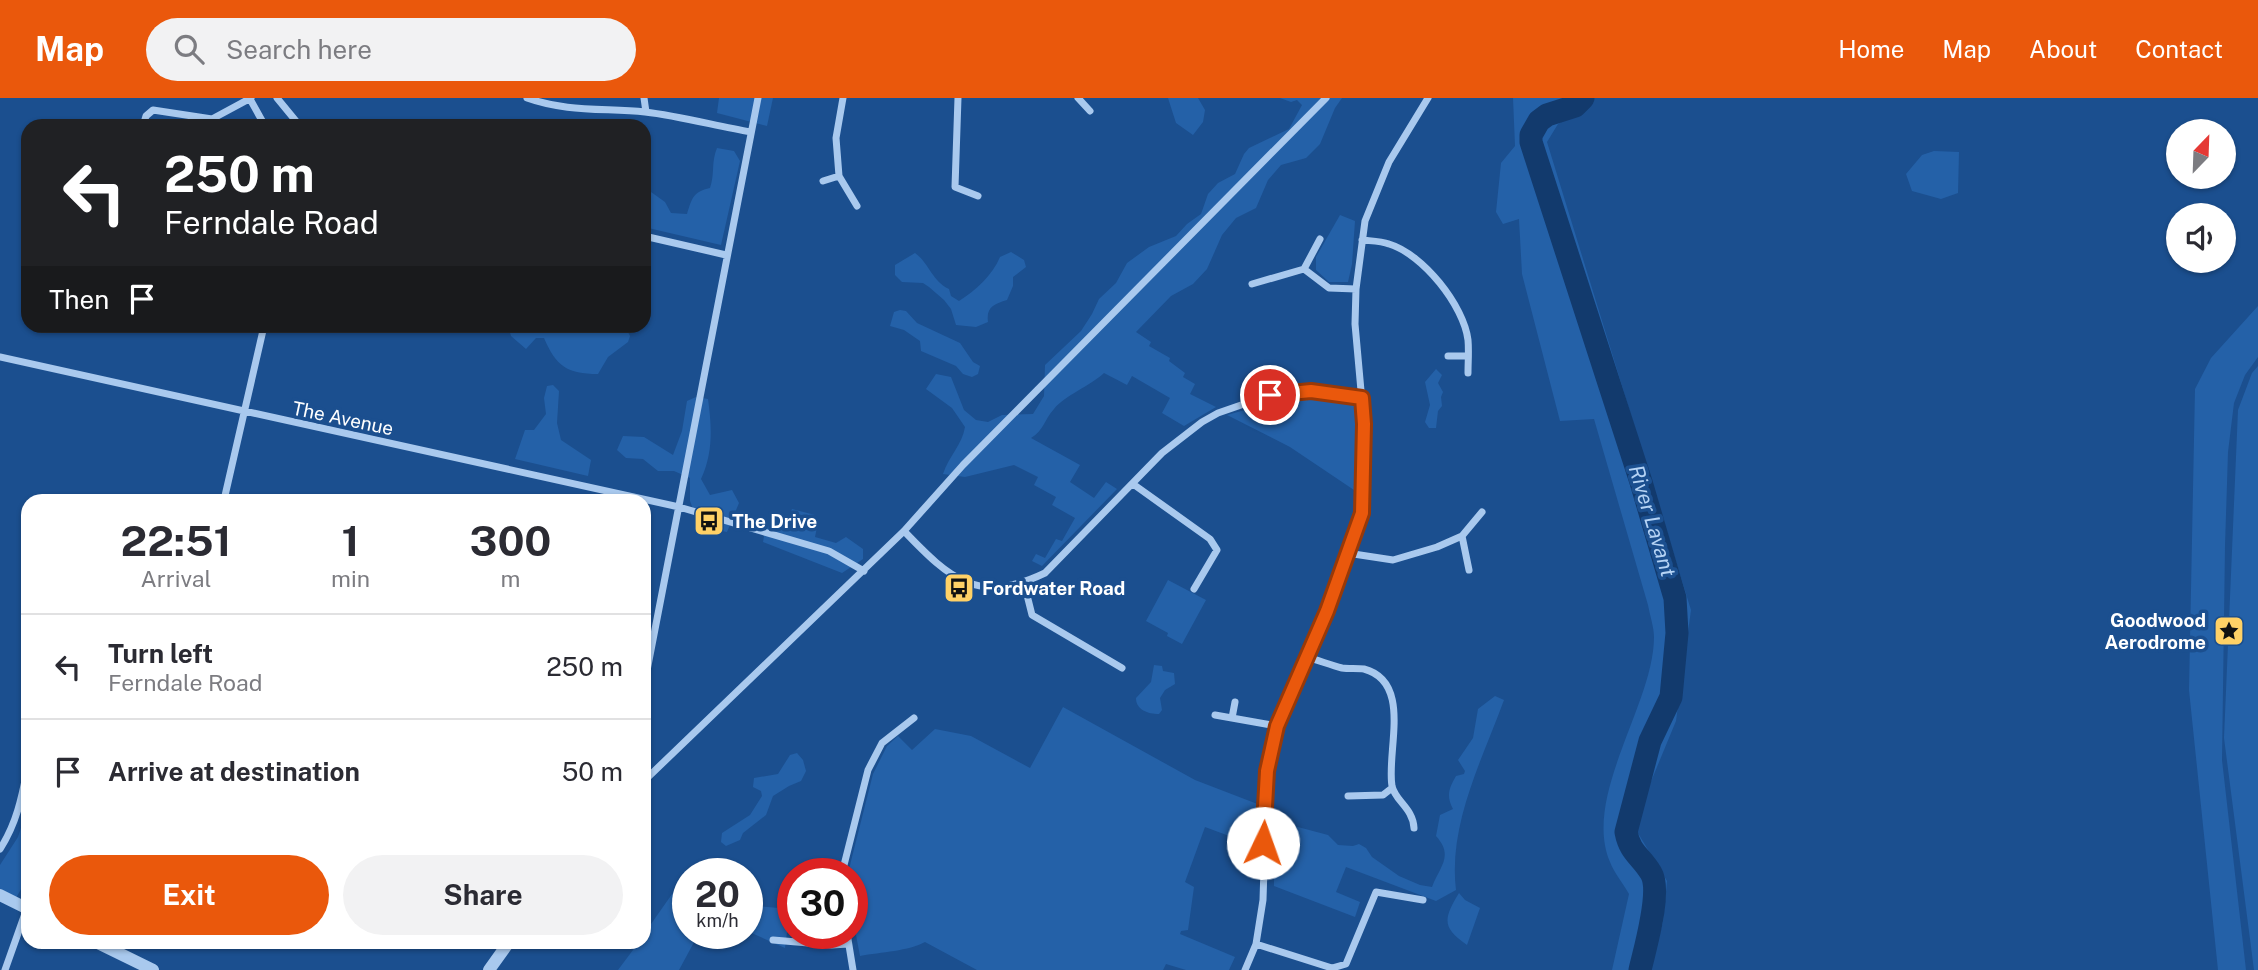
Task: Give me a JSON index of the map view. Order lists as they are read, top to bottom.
{
  "streets": {
    "street": ["The Avenue"]
  },
  "water": ["River Lavant"],
  "places": {
    "bus stop": ["The Drive", "Fordwater Road"],
    "place": ["Goodwood Aerodrome"]
  },
  "north": "top right",
  "page": {
    "header": "Map",
    "search": "Search here",
    "nav": [
      "Home",
      "Map",
      "About",
      "Contact"
    ],
    "turn": ["250 m", "Ferndale Road"],
    "then": "Then",
    "eta": [
      "22:51",
      "Arrival",
      "1",
      "min",
      "300",
      "m"
    ],
    "list": [
      {
        "name": "Turn left",
        "note": "Ferndale Road",
        "value": "250 m"
      },
      {
        "name": "Arrive at destination",
        "value": "50 m"
      }
    ],
    "buttons": ["Exit", "Share"],
    "speed": "20 km/h",
    "limit": "30"
  }
}
